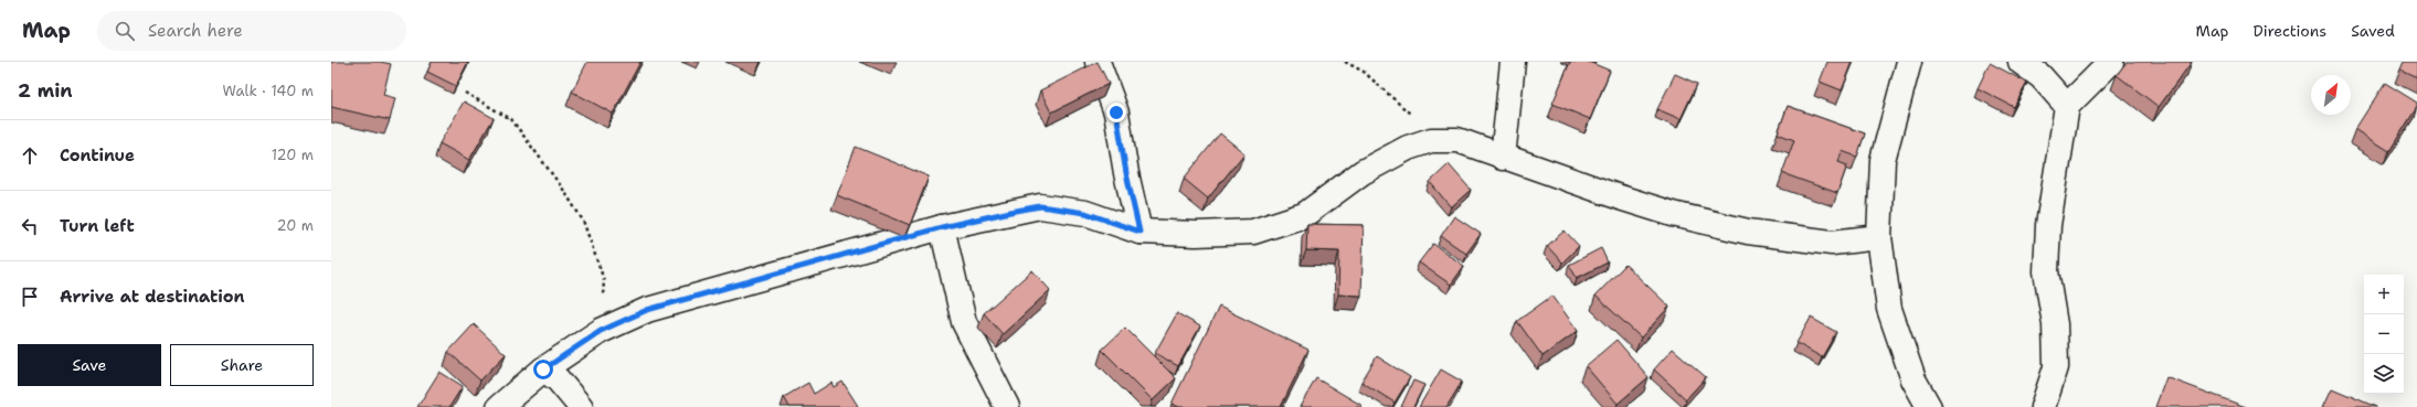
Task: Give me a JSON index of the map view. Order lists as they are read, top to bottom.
{
  "north": "top right",
  "page": {
    "header": "Map",
    "search": "Search here",
    "nav": ["Map", "Directions", "Saved"],
    "heading": ["2 min", "Walk · 140 m"],
    "list": [
      ["Continue", "120 m"],
      ["Turn left", "20 m"],
      "Arrive at destination"
    ],
    "map_buttons": ["+", "−"],
    "buttons": ["Save", "Share"]
  }
}
